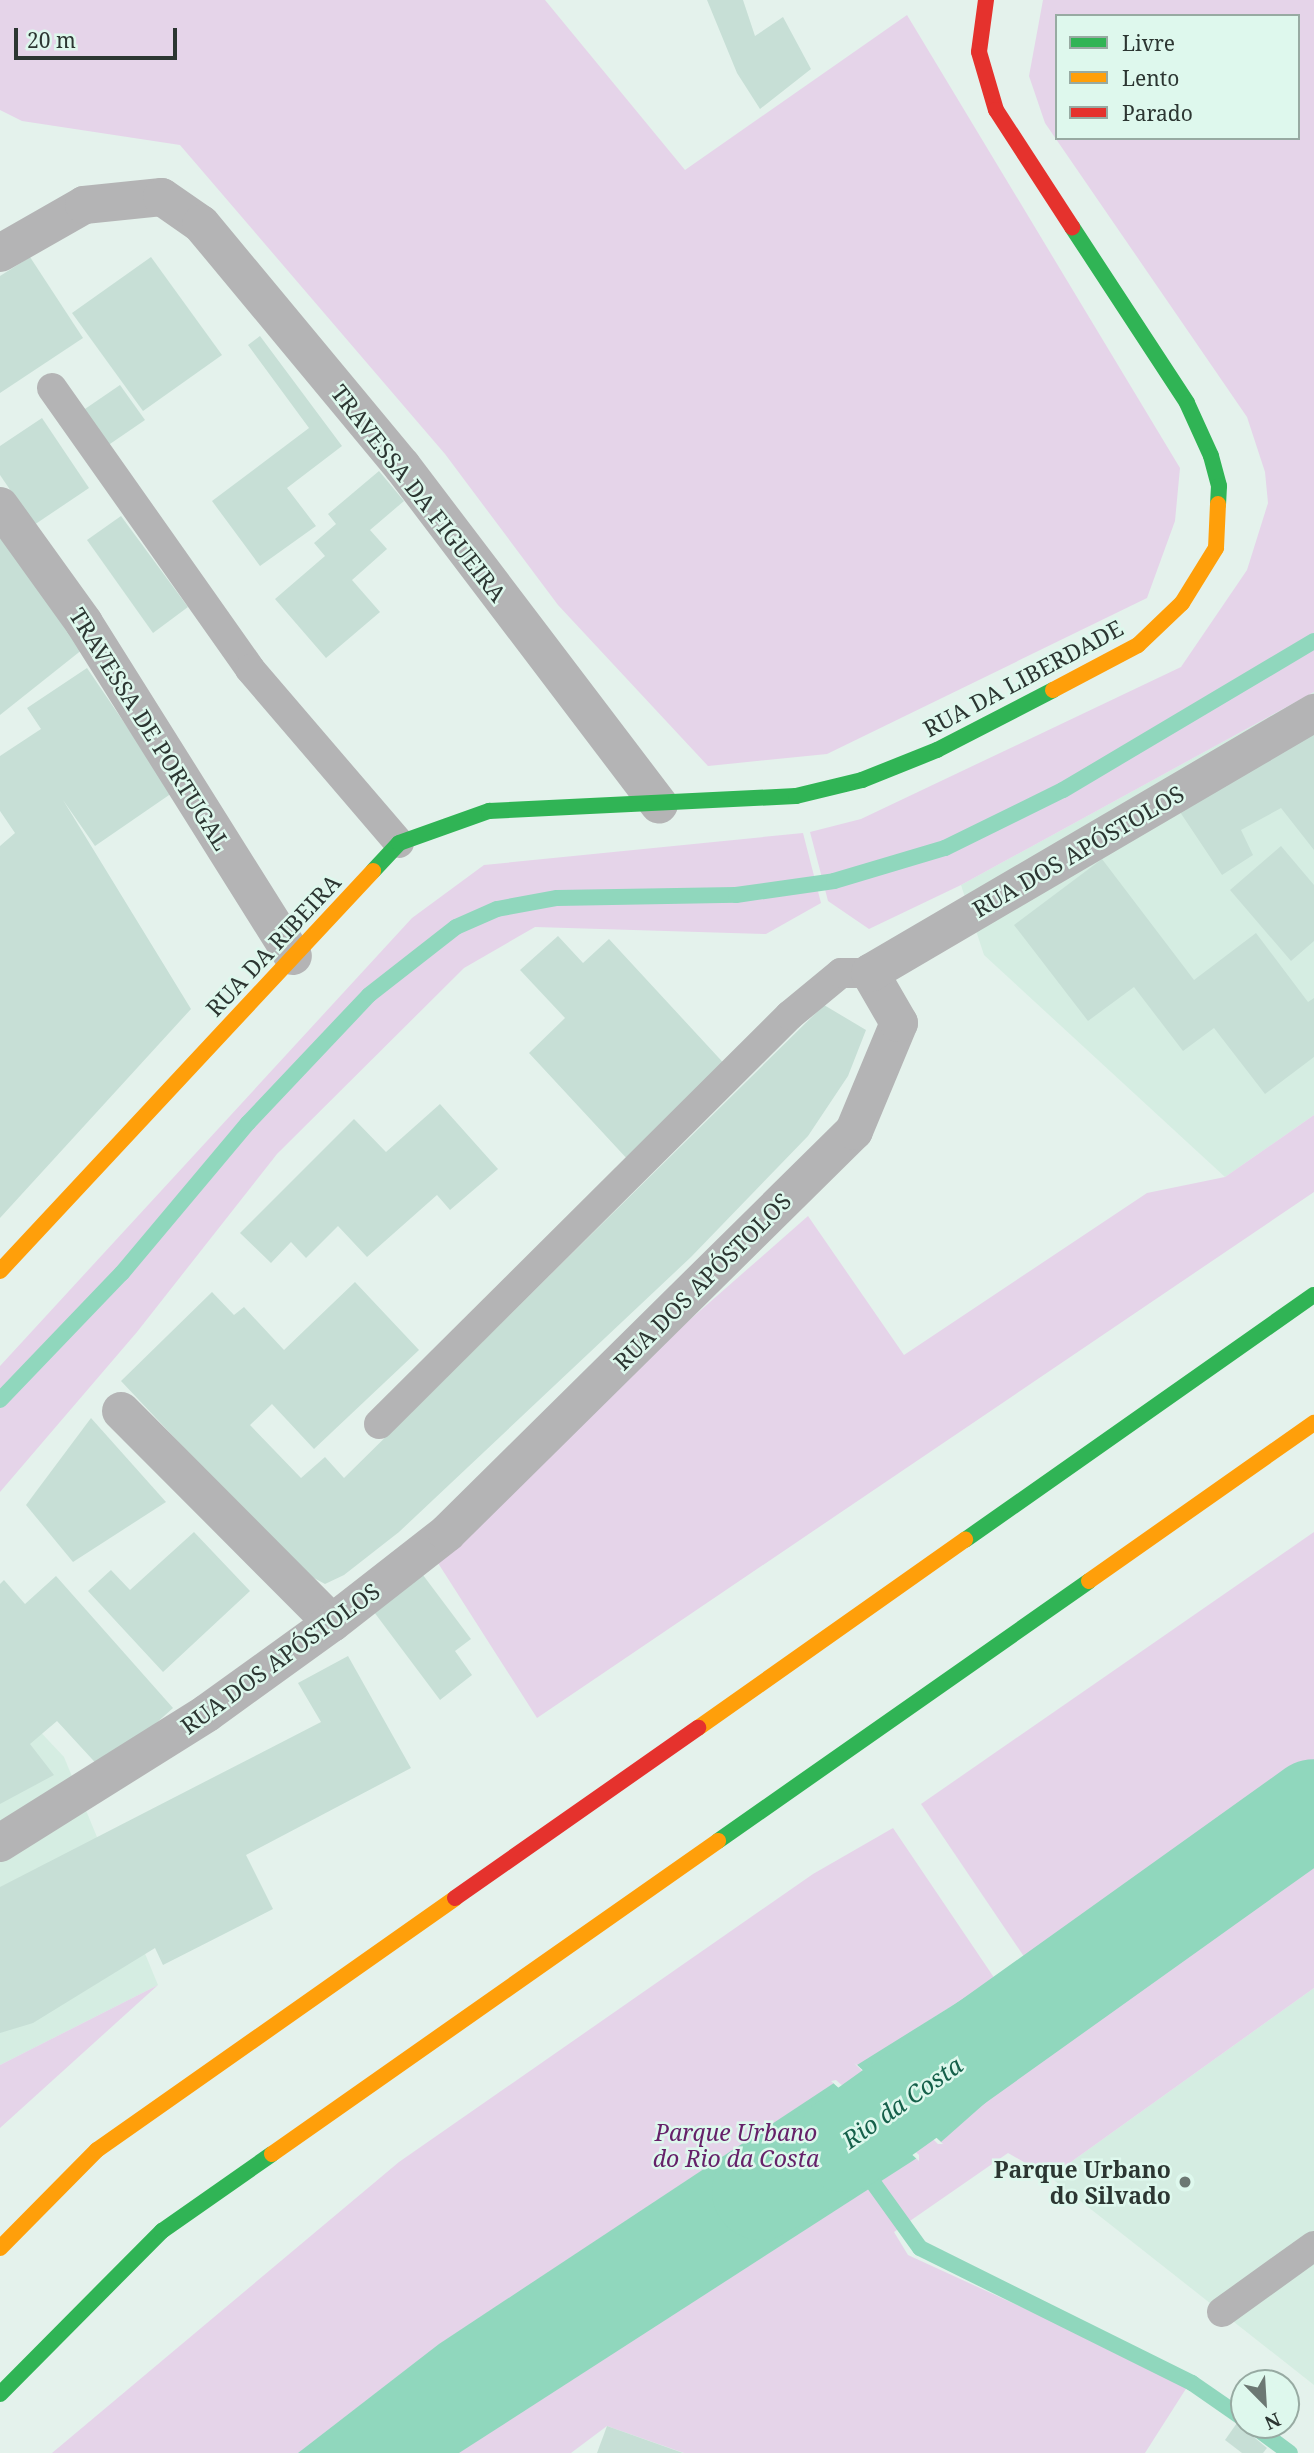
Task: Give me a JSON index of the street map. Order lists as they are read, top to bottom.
{
  "streets": {
    "main road": ["RUA DA LIBERDADE", "RUA DA RIBEIRA"],
    "street": ["TRAVESSA DA FIGUEIRA", "TRAVESSA DE PORTUGAL", "RUA DOS APÓSTOLOS"]
  },
  "crossings": [
    ["TRAVESSA DA FIGUEIRA", "RUA DA LIBERDADE"],
    ["TRAVESSA DA FIGUEIRA", "RUA DA RIBEIRA"],
    ["RUA DA LIBERDADE", "RUA DA RIBEIRA"],
    ["TRAVESSA DE PORTUGAL", "RUA DA RIBEIRA"]
  ],
  "water": ["Rio da Costa"],
  "parks": ["Parque Urbano do Rio da Costa"],
  "places": ["Parque Urbano do Silvado"],
  "legend": ["Livre", "Lento", "Parado"],
  "scale_bar": "20 m",
  "north": "bottom right"
}
